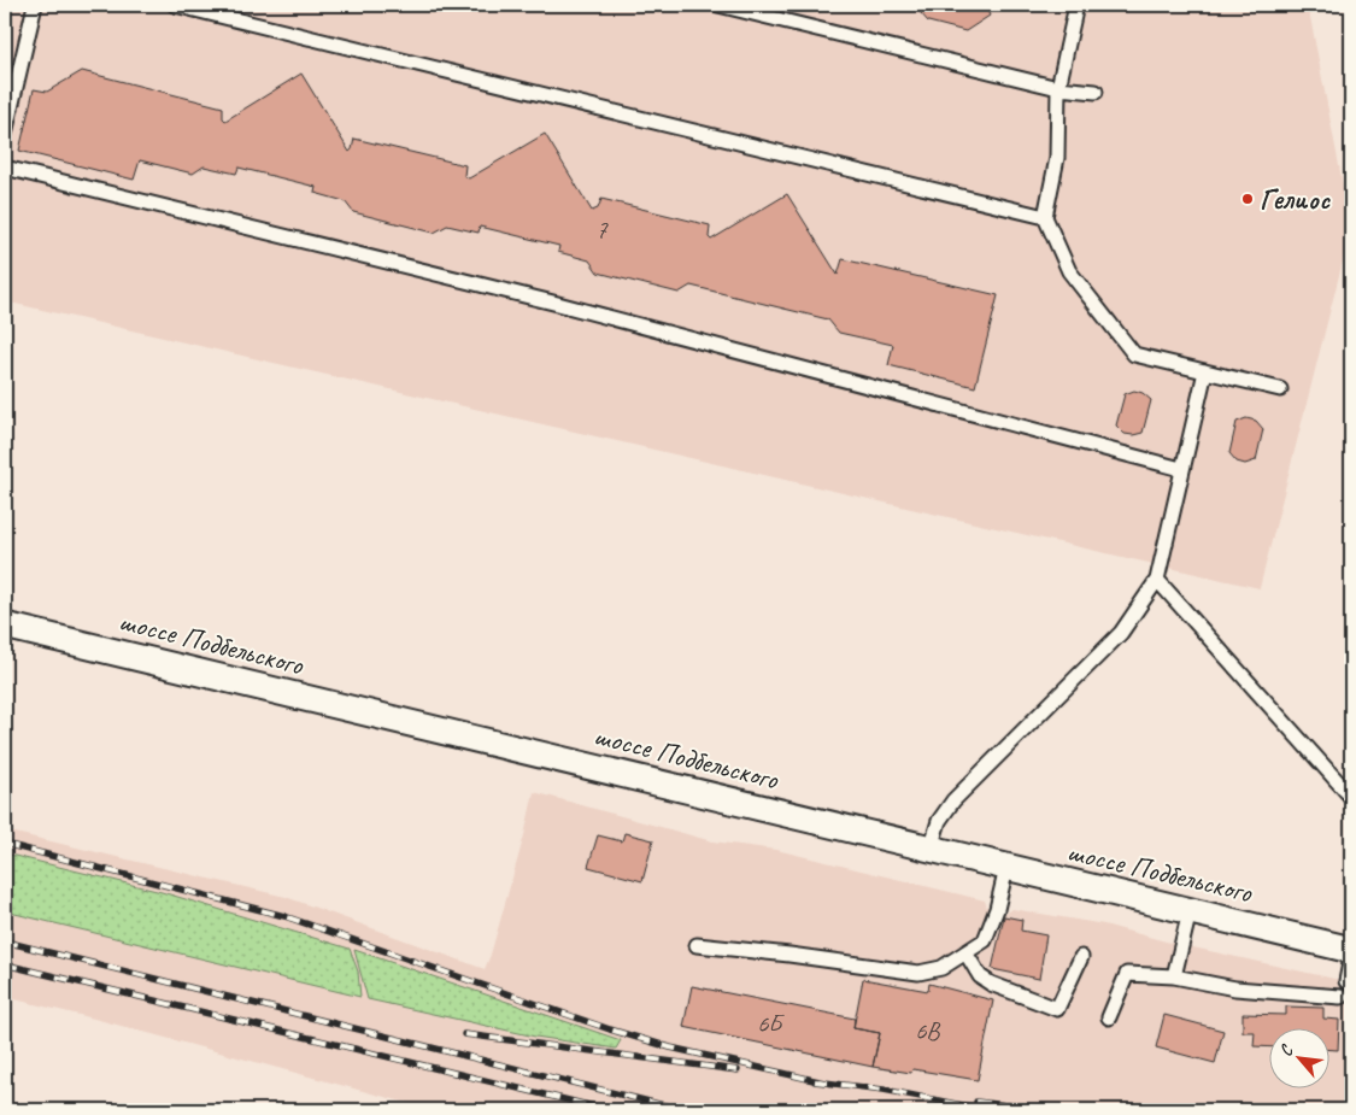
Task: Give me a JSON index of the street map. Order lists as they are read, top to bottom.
{
  "streets": {
    "street": ["шоссе Подбельского"]
  },
  "places": ["Гелиос"],
  "house_numbers": ["7", "6Б", "6В"],
  "north": "top left"
}
